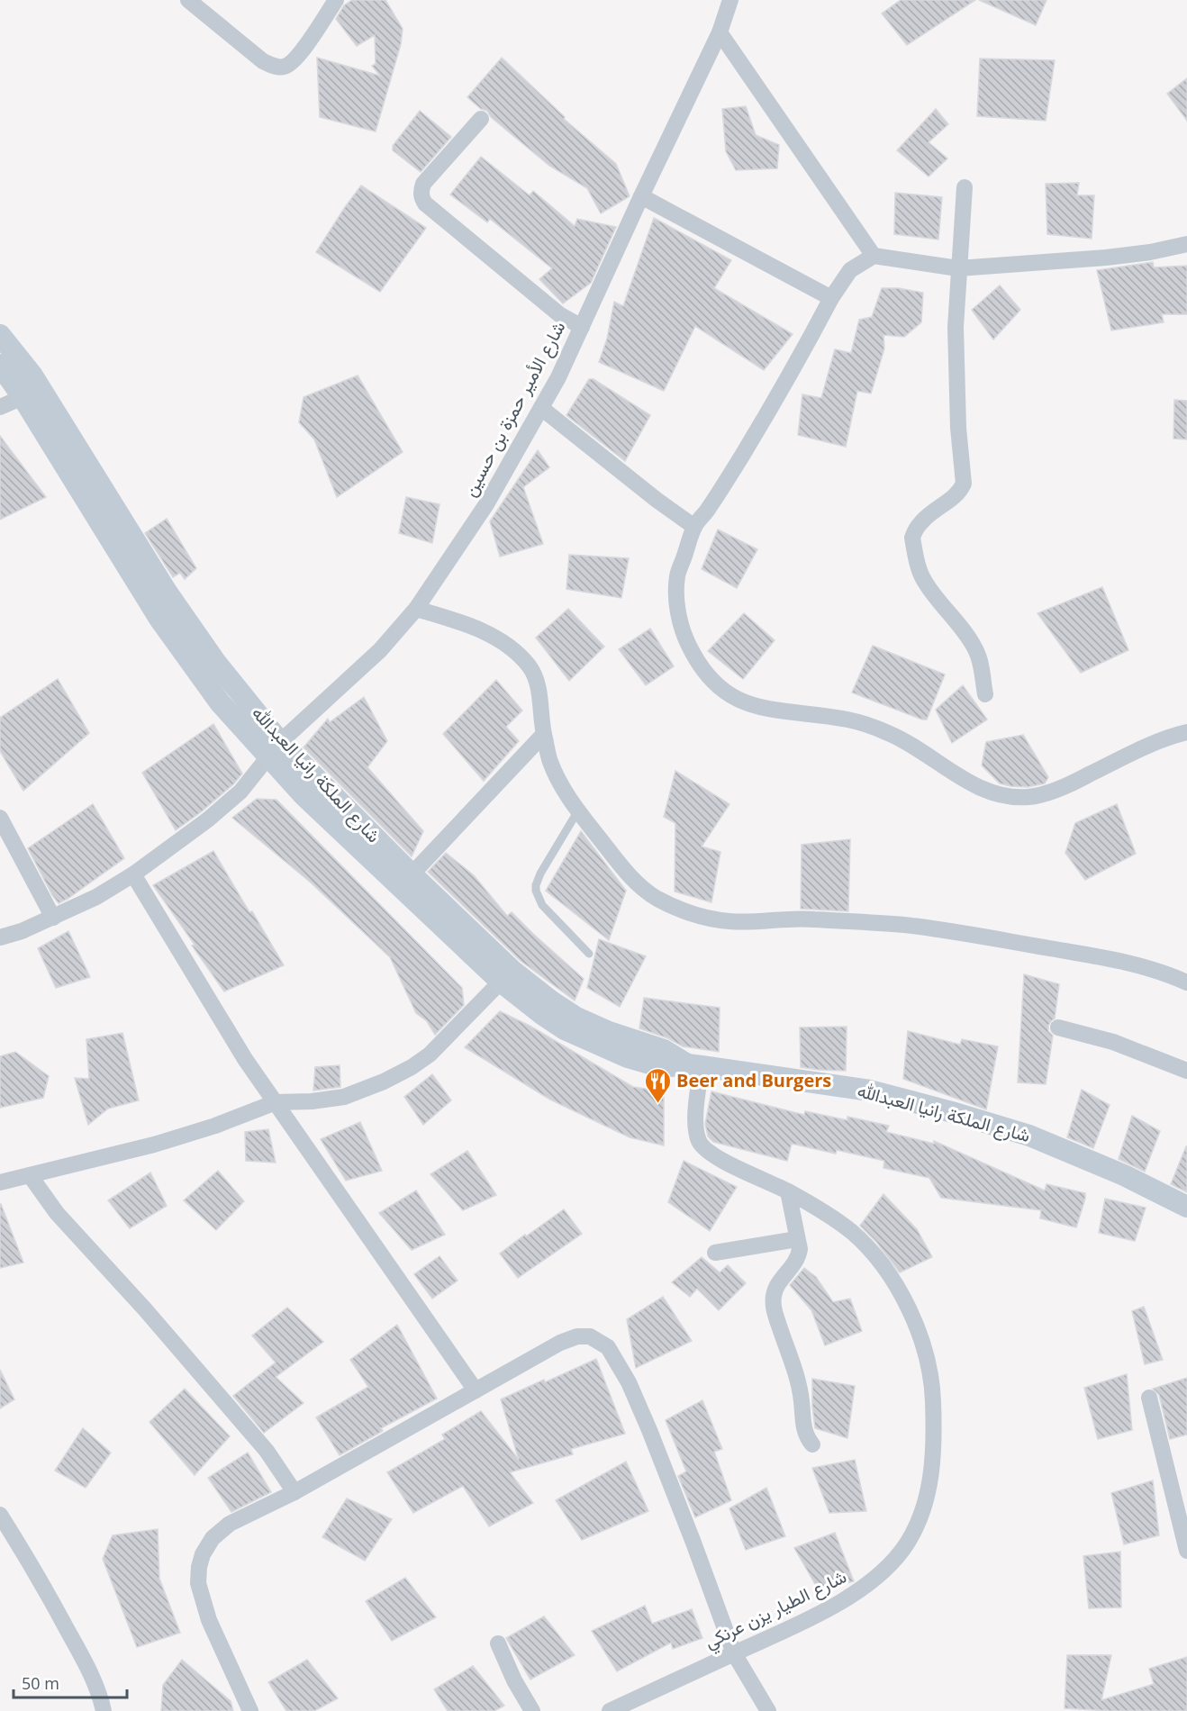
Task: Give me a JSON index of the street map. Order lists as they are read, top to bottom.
{
  "streets": {
    "main road": ["شارع الملكة رانيا العبدالله"],
    "street": ["شارع الأمير حمزة بن حسين", "شارع الطيار يزن عرنكي"]
  },
  "crossings": [
    ["شارع الأمير حمزة بن حسين", "شارع الملكة رانيا العبدالله"],
    ["شارع الملكة رانيا العبدالله", "شارع الطيار يزن عرنكي"]
  ],
  "places": {
    "restaurant": ["Beer and Burgers"]
  },
  "scale_bar": "50 m"
}
